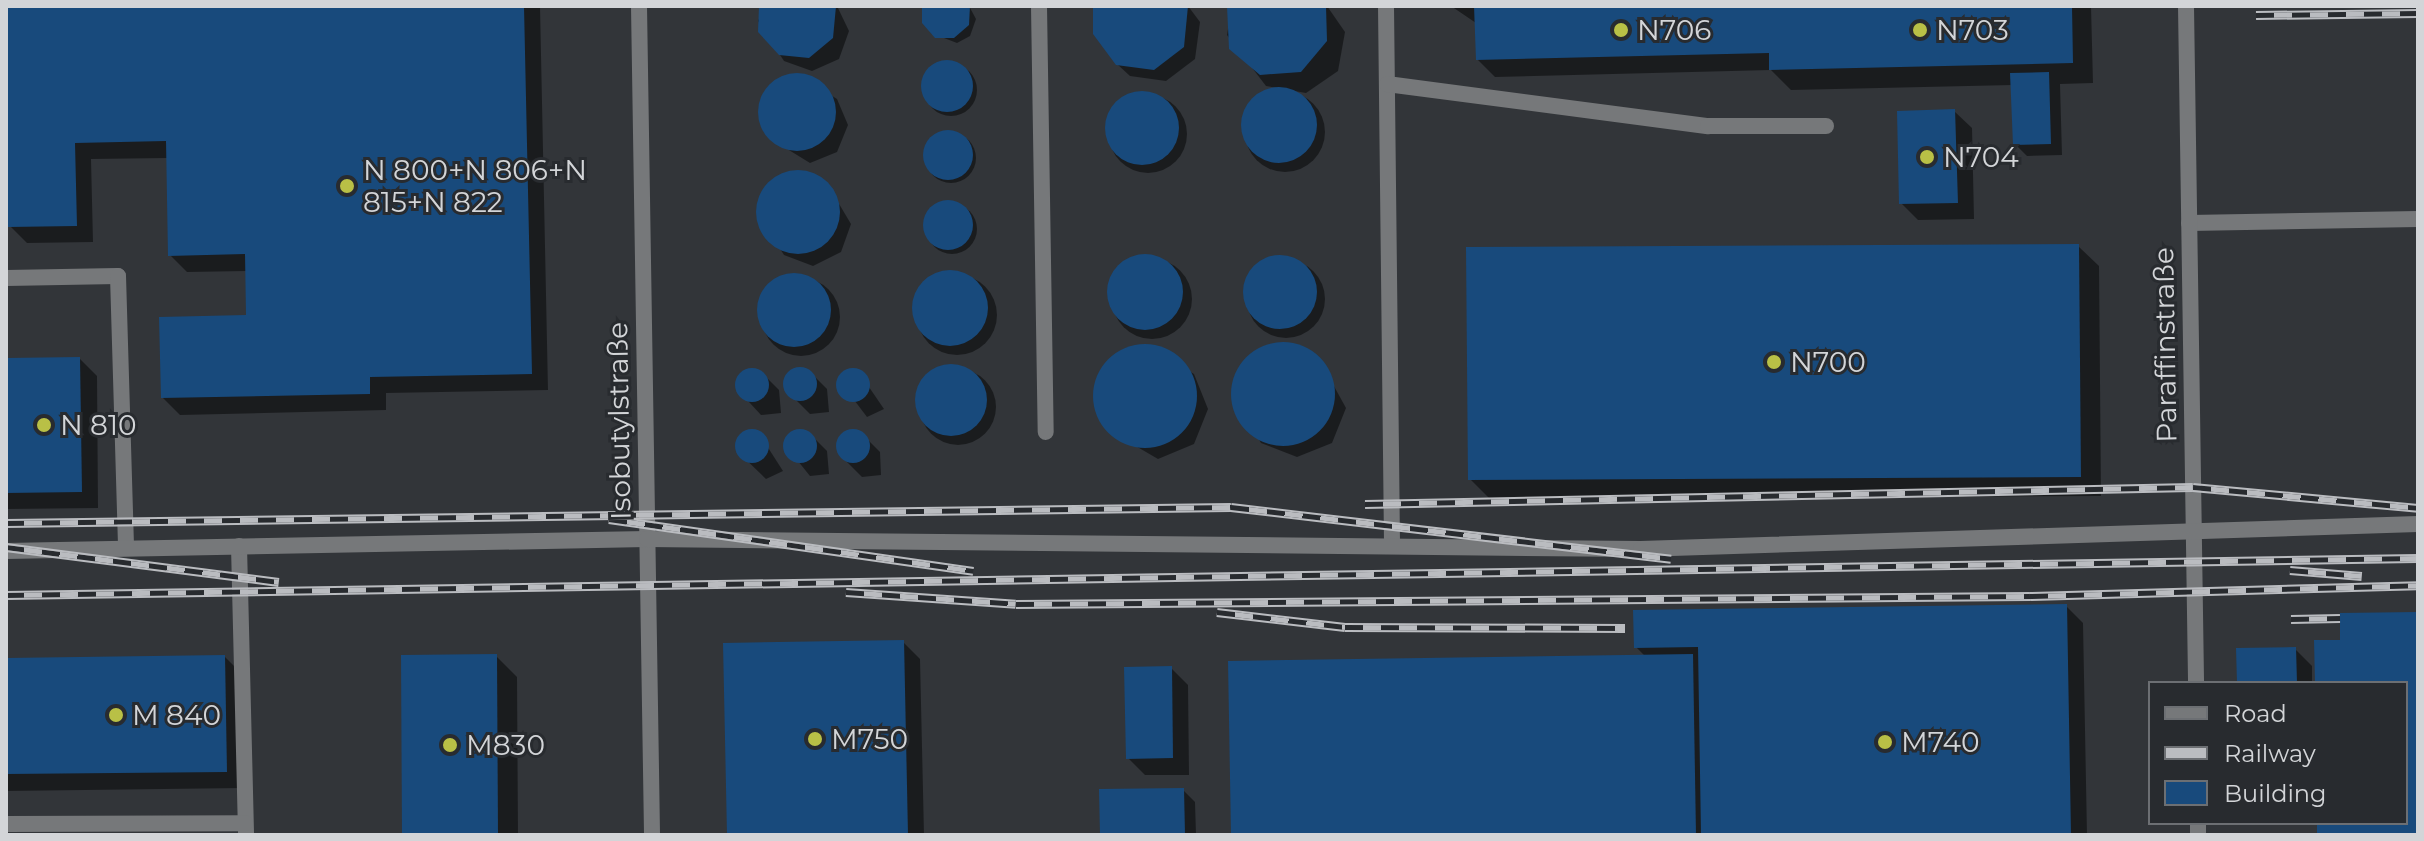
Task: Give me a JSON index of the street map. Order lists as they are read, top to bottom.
{
  "streets": {
    "street": ["Paraffinstraße", "Isobutylstraße"]
  },
  "places": [
    "N706",
    "N703",
    "N704",
    "N 800+N 806+N 815+N 822",
    "N700",
    "N 810",
    "M 840",
    "M750",
    "M740",
    "M830"
  ],
  "legend": ["Road", "Railway", "Building"]
}
